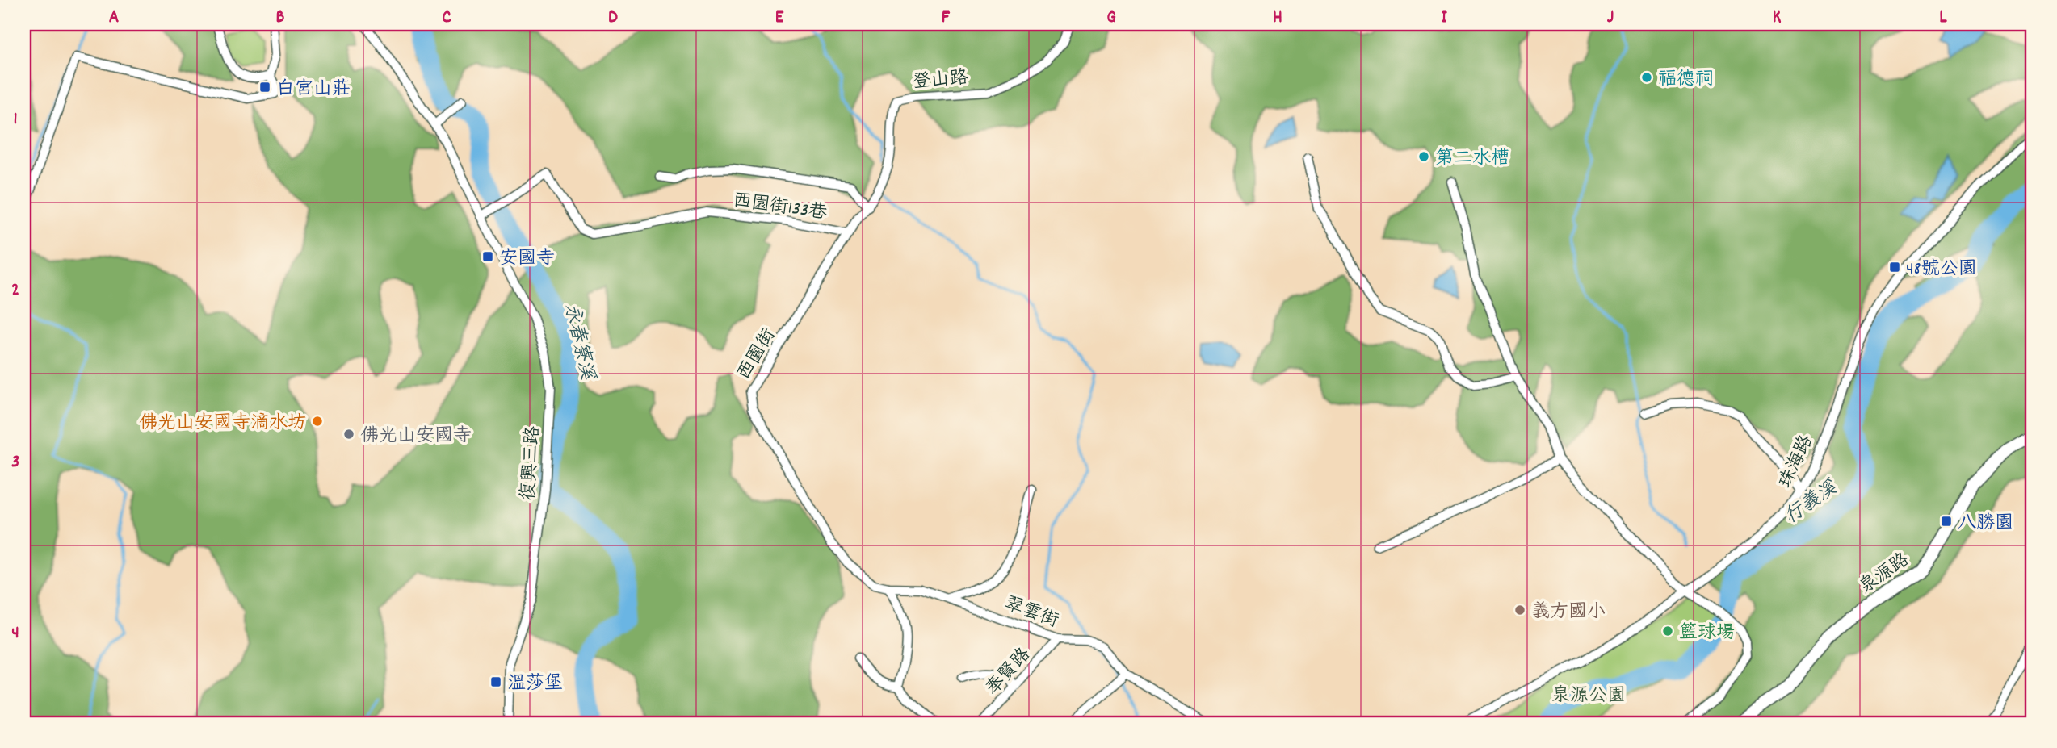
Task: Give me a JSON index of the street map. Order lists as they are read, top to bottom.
{
  "streets": {
    "street": [
      "登山路",
      "西園街133巷",
      "西園街",
      "珠海路",
      "復興三路",
      "泉源路",
      "翠雲街",
      "奉賢路"
    ]
  },
  "crossings": [
    ["登山路", "西園街"],
    ["西園街133巷", "西園街"],
    ["西園街133巷", "復興三路"],
    ["西園街", "翠雲街"],
    ["翠雲街", "奉賢路"]
  ],
  "water": ["永春寮溪", "行義溪"],
  "parks": ["泉源公園"],
  "places": {
    "other": [
      "福德祠",
      "第二水槽",
      "佛光山安國寺滴水坊",
      "佛光山安國寺",
      "義方國小",
      "籃球場"
    ],
    "transit": [
      "白宮山莊",
      "安國寺",
      "48號公園",
      "八勝園",
      "溫莎堡"
    ]
  },
  "grid": {
    "columns": [
      "A",
      "B",
      "C",
      "D",
      "E",
      "F",
      "G",
      "H",
      "I",
      "J",
      "K",
      "L"
    ],
    "rows": [
      "1",
      "2",
      "3",
      "4"
    ]
  }
}
